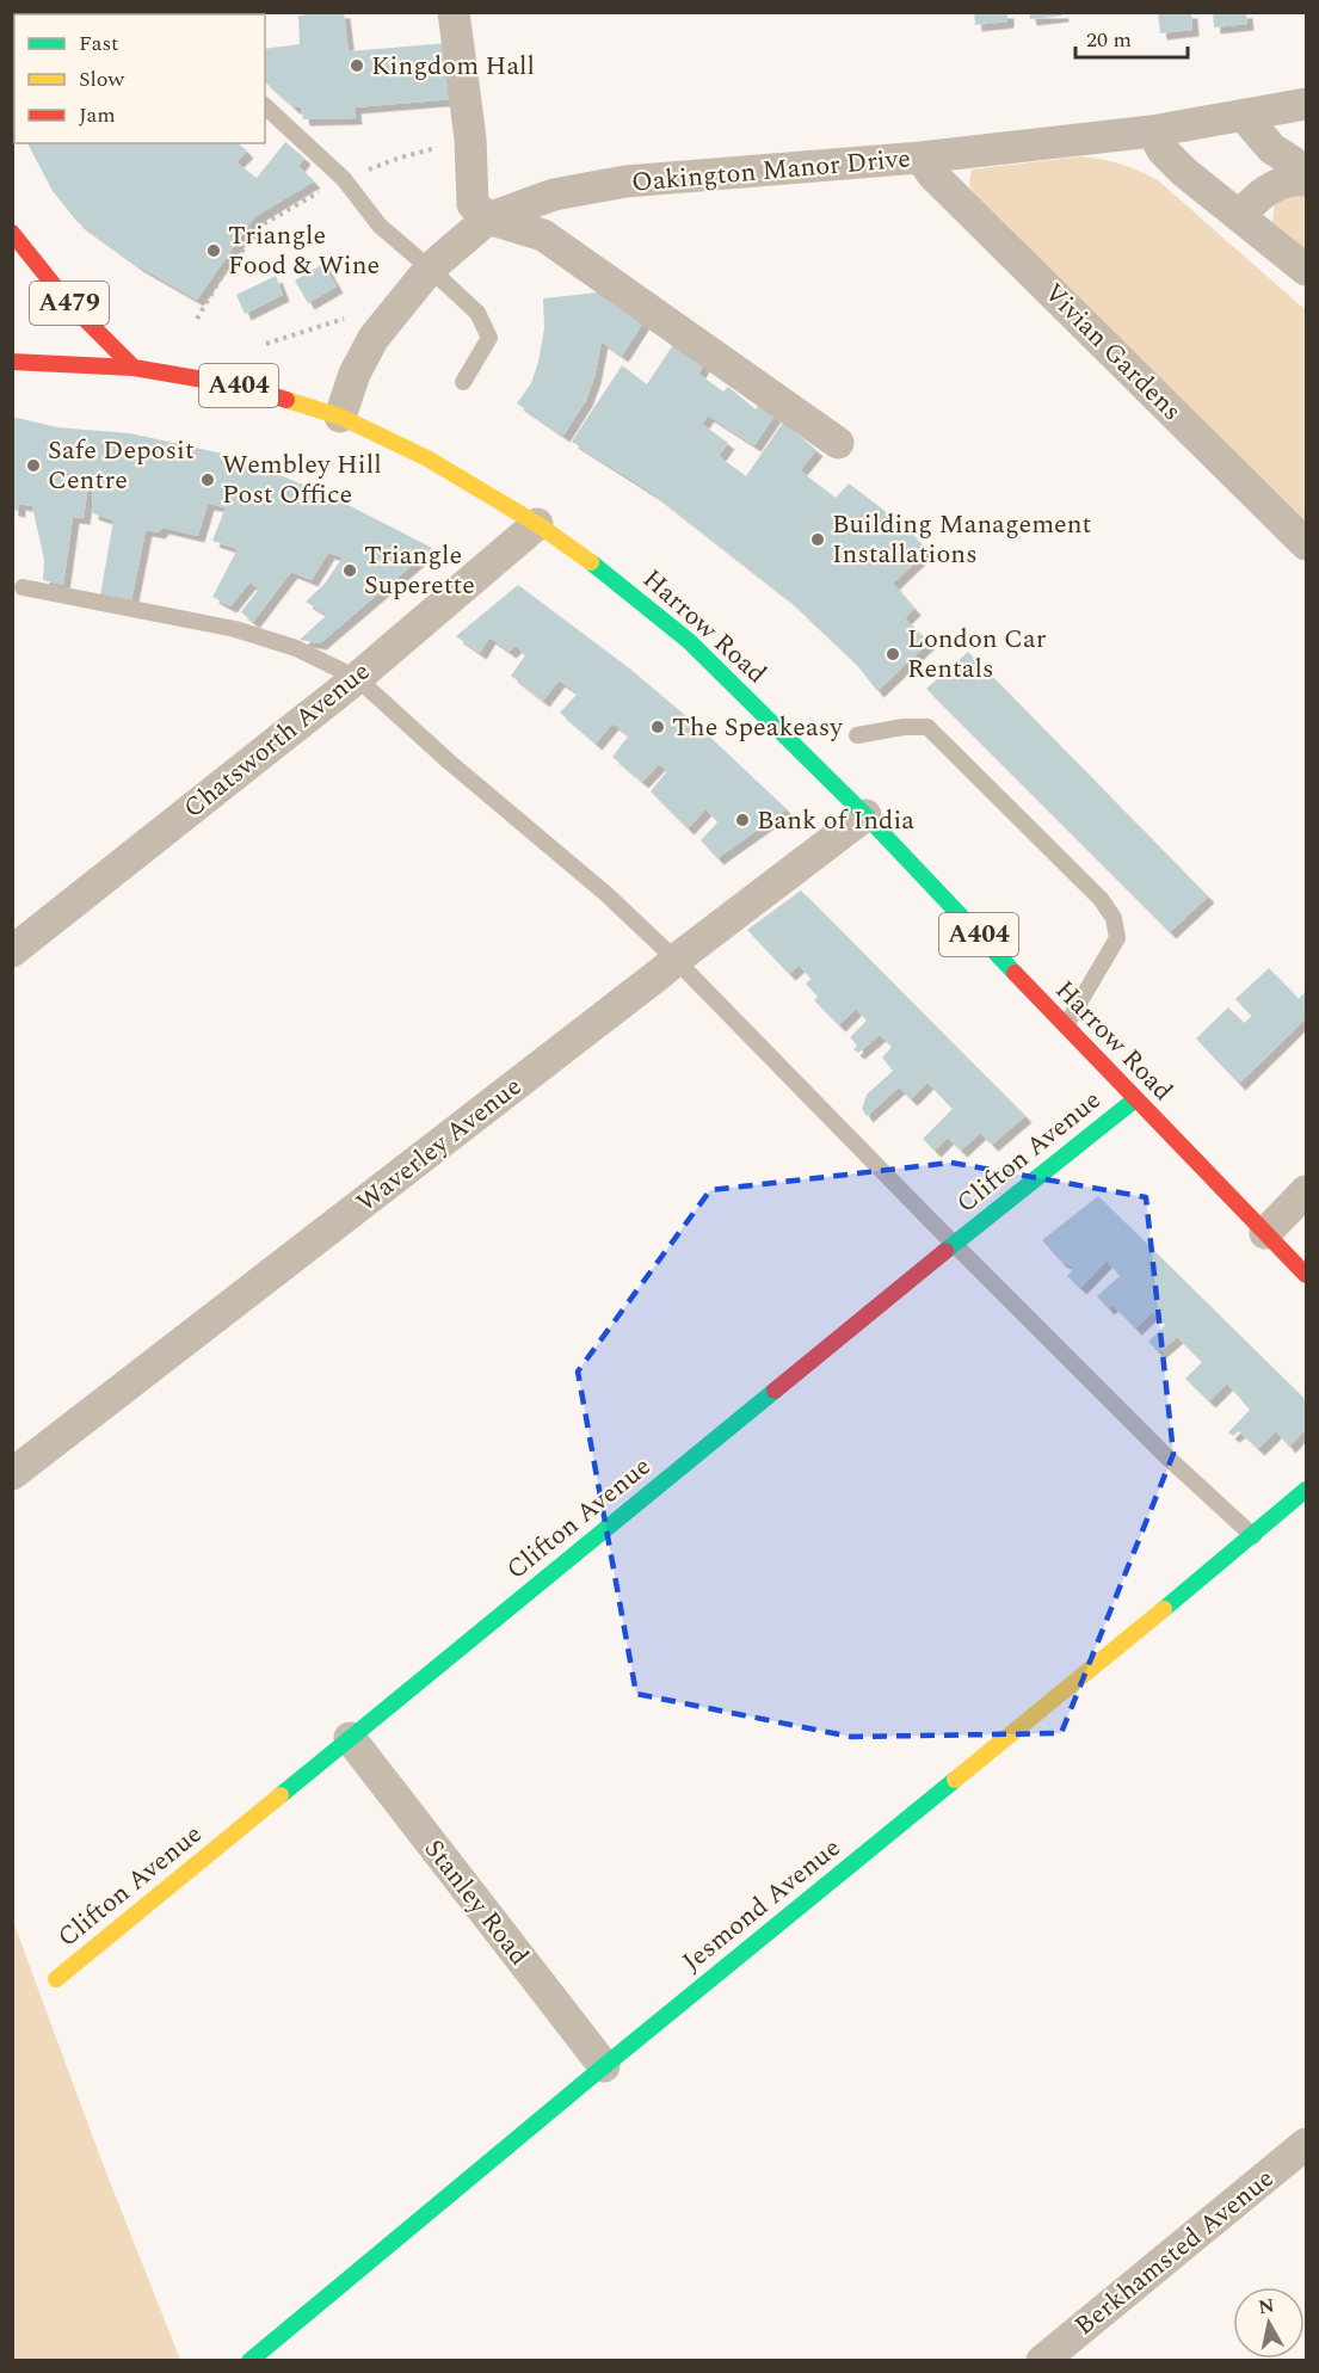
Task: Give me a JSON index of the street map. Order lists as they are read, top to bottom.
{
  "streets": {
    "street": [
      "Oakington Manor Drive",
      "A479",
      "Vivian Gardens",
      "A404",
      "Harrow Road",
      "Chatsworth Avenue",
      "Waverley Avenue",
      "Clifton Avenue",
      "Stanley Road",
      "Jesmond Avenue",
      "Berkhamsted Avenue"
    ]
  },
  "crossings": [
    ["Oakington Manor Drive", "Vivian Gardens"],
    ["Oakington Manor Drive", "Harrow Road"],
    ["A479", "Harrow Road"],
    ["Harrow Road", "Chatsworth Avenue"],
    ["Harrow Road", "Waverley Avenue"],
    ["Harrow Road", "Clifton Avenue"],
    ["Clifton Avenue", "Stanley Road"],
    ["Stanley Road", "Jesmond Avenue"]
  ],
  "places": [
    "Kingdom Hall",
    "Triangle Food & Wine",
    "Safe Deposit Centre",
    "Wembley Hill Post Office",
    "Building Management Installations",
    "Triangle Superette",
    "London Car Rentals",
    "The Speakeasy",
    "Bank of India"
  ],
  "legend": ["Fast", "Slow", "Jam"],
  "scale_bar": "20 m",
  "north": "top"
}
